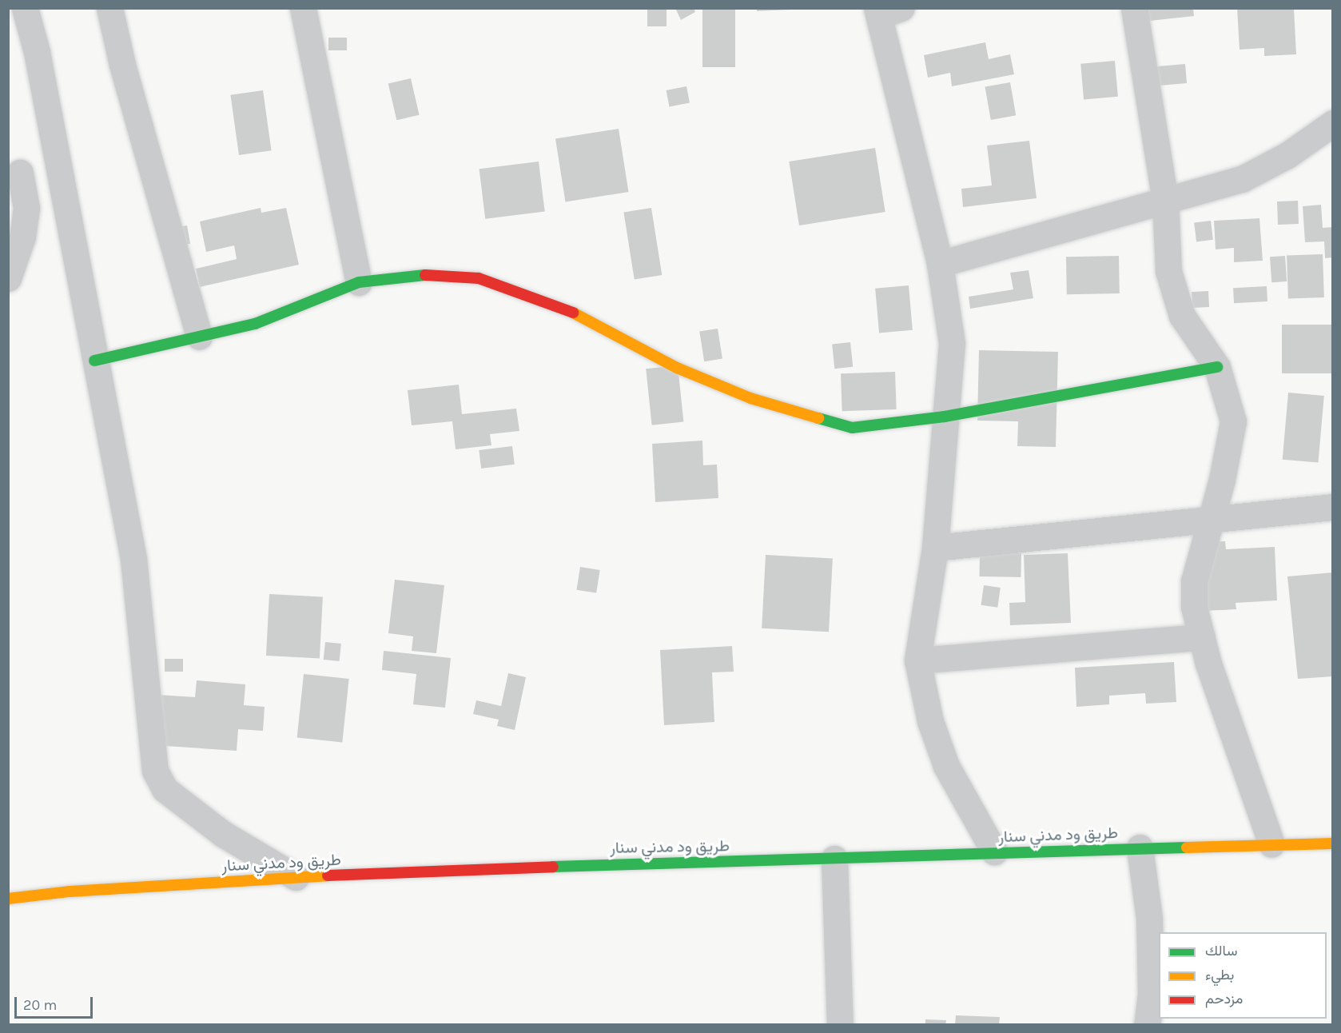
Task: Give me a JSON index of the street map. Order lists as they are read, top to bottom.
{
  "streets": {
    "main road": ["طريق ود مدني سنار"]
  },
  "legend": ["سالك", "بطيء", "مزدحم"],
  "scale_bar": "20 m"
}
